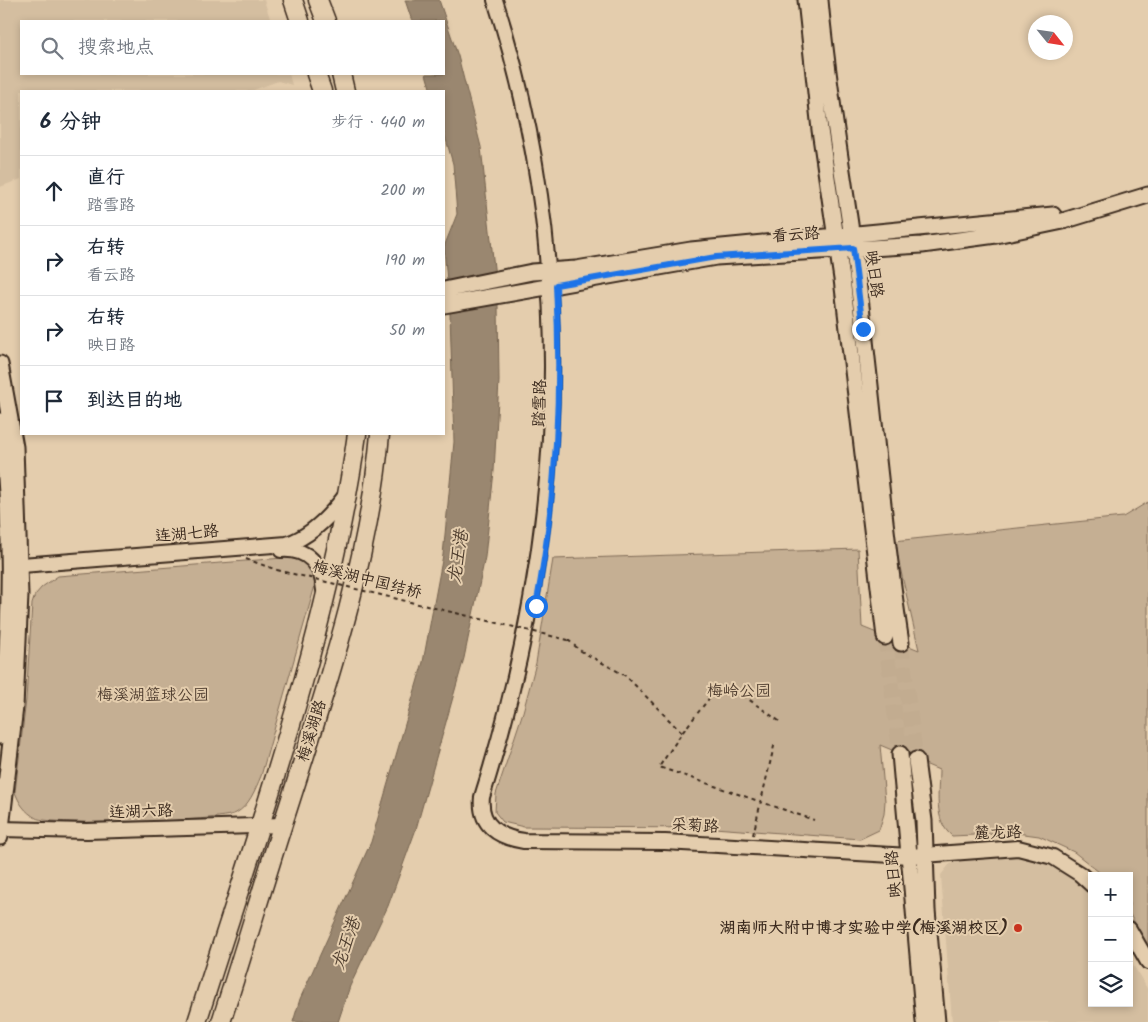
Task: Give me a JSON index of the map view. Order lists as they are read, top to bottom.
{
  "streets": {
    "main road": ["看云路", "映日路", "梅溪湖路"],
    "street": [
      "踏雪路",
      "连湖七路",
      "连湖六路",
      "采菊路",
      "麓龙路"
    ],
    "path": ["梅溪湖中国结桥"]
  },
  "crossings": [
    ["看云路", "映日路"],
    ["看云路", "踏雪路"],
    ["映日路", "采菊路"],
    ["映日路", "麓龙路"],
    ["踏雪路", "采菊路"],
    ["连湖七路", "梅溪湖中国结桥"],
    ["连湖七路", "梅溪湖路"],
    ["梅溪湖路", "连湖六路"],
    ["采菊路", "麓龙路"]
  ],
  "water": ["龙王港"],
  "parks": ["梅岭公园", "梅溪湖篮球公园"],
  "places": ["湖南师大附中博才实验中学(梅溪湖校区)"],
  "north": "bottom right",
  "page": {
    "search": "搜索地点",
    "heading": ["6 分钟", "步行 · 440 m"],
    "list": [
      ["直行", "踏雪路", "200 m"],
      ["右转", "看云路", "190 m"],
      ["右转", "映日路", "50 m"],
      "到达目的地"
    ],
    "map_buttons": ["+", "−"]
  }
}
